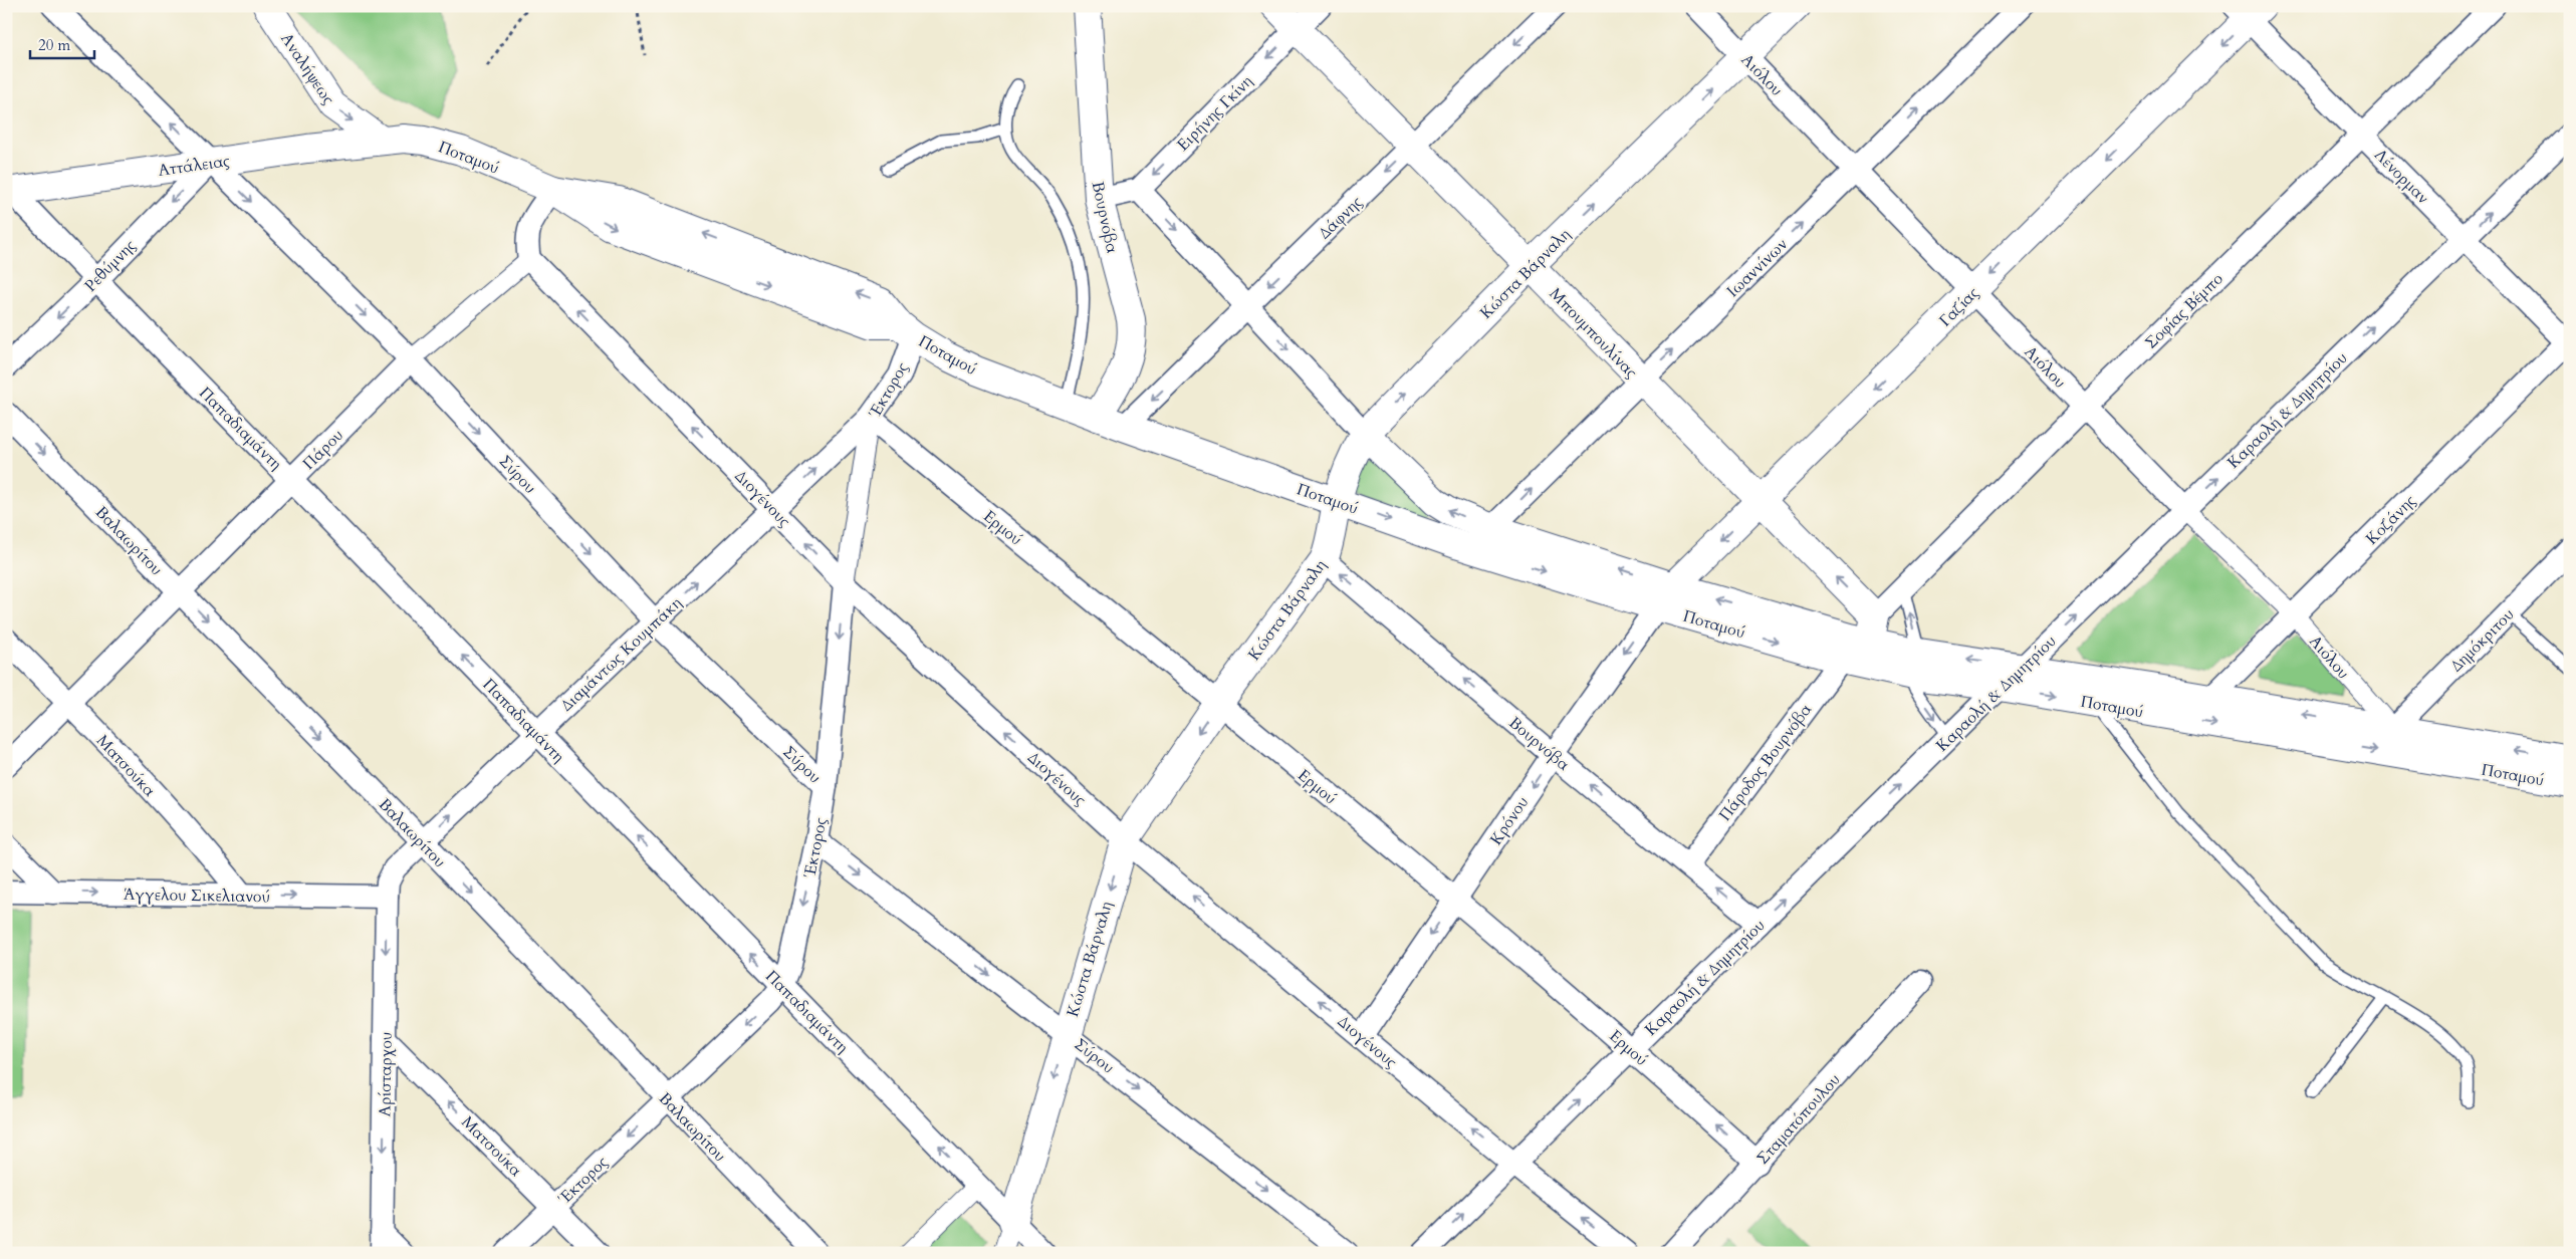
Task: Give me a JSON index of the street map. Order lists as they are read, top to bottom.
{
  "streets": {
    "street": [
      "Αναλήψεως",
      "Αιόλου",
      "Ειρήνης Γκίνη",
      "Ποταμού",
      "Αττάλειας",
      "Λένορμαν",
      "Βουρνόβα",
      "Δάφνης",
      "Ρεθύμνης",
      "Ιωαννίνων",
      "Κώστα Βάρναλη",
      "Γαζίας",
      "Σοφίας Βέμπο",
      "Μπουμπουλίνας",
      "Έκτορος",
      "Καραολή & Δημητρίου",
      "Παπαδιαμάντη",
      "Πάρου",
      "Σύρου",
      "Διογένους",
      "Κοζάνης",
      "Ερμού",
      "Βαλαωρίτου",
      "Δημόκριτου",
      "Διαμάντως Κουμπάκη",
      "Πάροδος Βουρνόβα",
      "Ματσούκα",
      "Κρόνου",
      "Άγγελου Σικελιανού",
      "Αρίσταρχου",
      "Σταματόπουλου"
    ]
  },
  "crossings": [
    ["Αναλήψεως", "Ποταμού"],
    ["Αναλήψεως", "Αττάλειας"],
    ["Αιόλου", "Ποταμού"],
    ["Αιόλου", "Ιωαννίνων"],
    ["Αιόλου", "Κώστα Βάρναλη"],
    ["Αιόλου", "Γαζίας"],
    ["Αιόλου", "Σοφίας Βέμπο"],
    ["Αιόλου", "Καραολή & Δημητρίου"],
    ["Αιόλου", "Κοζάνης"],
    ["Αιόλου", "Δημόκριτου"],
    ["Ειρήνης Γκίνη", "Μπουμπουλίνας"],
    ["Ποταμού", "Αττάλειας"],
    ["Ποταμού", "Βουρνόβα"],
    ["Ποταμού", "Δάφνης"],
    ["Ποταμού", "Ιωαννίνων"],
    ["Ποταμού", "Κώστα Βάρναλη"],
    ["Ποταμού", "Γαζίας"],
    ["Ποταμού", "Σοφίας Βέμπο"],
    ["Ποταμού", "Μπουμπουλίνας"],
    ["Ποταμού", "Έκτορος"],
    ["Ποταμού", "Καραολή & Δημητρίου"],
    ["Ποταμού", "Κοζάνης"],
    ["Ποταμού", "Δημόκριτου"],
    ["Ποταμού", "Πάροδος Βουρνόβα"],
    ["Ποταμού", "Κρόνου"],
    ["Αττάλειας", "Ρεθύμνης"],
    ["Αττάλειας", "Παπαδιαμάντη"],
    ["Αττάλειας", "Σύρου"],
    ["Λένορμαν", "Γαζίας"],
    ["Λένορμαν", "Σοφίας Βέμπο"],
    ["Λένορμαν", "Καραολή & Δημητρίου"],
    ["Λένορμαν", "Κοζάνης"],
    ["Βουρνόβα", "Κώστα Βάρναλη"],
    ["Βουρνόβα", "Καραολή & Δημητρίου"],
    ["Βουρνόβα", "Πάροδος Βουρνόβα"],
    ["Βουρνόβα", "Κρόνου"],
    ["Δάφνης", "Μπουμπουλίνας"],
    ["Ρεθύμνης", "Παπαδιαμάντη"],
    ["Ρεθύμνης", "Σύρου"],
    ["Ιωαννίνων", "Μπουμπουλίνας"],
    ["Κώστα Βάρναλη", "Μπουμπουλίνας"],
    ["Κώστα Βάρναλη", "Παπαδιαμάντη"],
    ["Κώστα Βάρναλη", "Σύρου"],
    ["Κώστα Βάρναλη", "Διογένους"],
    ["Κώστα Βάρναλη", "Ερμού"],
    ["Γαζίας", "Μπουμπουλίνας"],
    ["Γαζίας", "Κρόνου"],
    ["Σοφίας Βέμπο", "Μπουμπουλίνας"],
    ["Έκτορος", "Παπαδιαμάντη"],
    ["Έκτορος", "Σύρου"],
    ["Έκτορος", "Διογένους"],
    ["Έκτορος", "Ερμού"],
    ["Έκτορος", "Βαλαωρίτου"],
    ["Έκτορος", "Διαμάντως Κουμπάκη"],
    ["Έκτορος", "Ματσούκα"],
    ["Καραολή & Δημητρίου", "Διογένους"],
    ["Καραολή & Δημητρίου", "Ερμού"],
    ["Παπαδιαμάντη", "Πάρου"],
    ["Παπαδιαμάντη", "Διαμάντως Κουμπάκη"],
    ["Πάρου", "Σύρου"],
    ["Πάρου", "Διογένους"],
    ["Πάρου", "Βαλαωρίτου"],
    ["Πάρου", "Ματσούκα"],
    ["Σύρου", "Διαμάντως Κουμπάκη"],
    ["Διογένους", "Διαμάντως Κουμπάκη"],
    ["Διογένους", "Κρόνου"],
    ["Ερμού", "Διαμάντως Κουμπάκη"],
    ["Ερμού", "Κρόνου"],
    ["Ερμού", "Σταματόπουλου"],
    ["Βαλαωρίτου", "Διαμάντως Κουμπάκη"],
    ["Διαμάντως Κουμπάκη", "Άγγελου Σικελιανού"],
    ["Διαμάντως Κουμπάκη", "Αρίσταρχου"],
    ["Ματσούκα", "Άγγελου Σικελιανού"],
    ["Ματσούκα", "Αρίσταρχου"],
    ["Άγγελου Σικελιανού", "Αρίσταρχου"]
  ],
  "one_way": [
    "Αναλήψεως",
    "Ειρήνης Γκίνη",
    "Βουρνόβα",
    "Δάφνης",
    "Ρεθύμνης",
    "Ιωαννίνων",
    "Γαζίας",
    "Έκτορος",
    "Καραολή & Δημητρίου",
    "Παπαδιαμάντη",
    "Διογένους",
    "Βαλαωρίτου",
    "Διαμάντως Κουμπάκη",
    "Ματσούκα",
    "Κρόνου",
    "Άγγελου Σικελιανού",
    "Αρίσταρχου"
  ],
  "scale_bar": "20 m"
}
